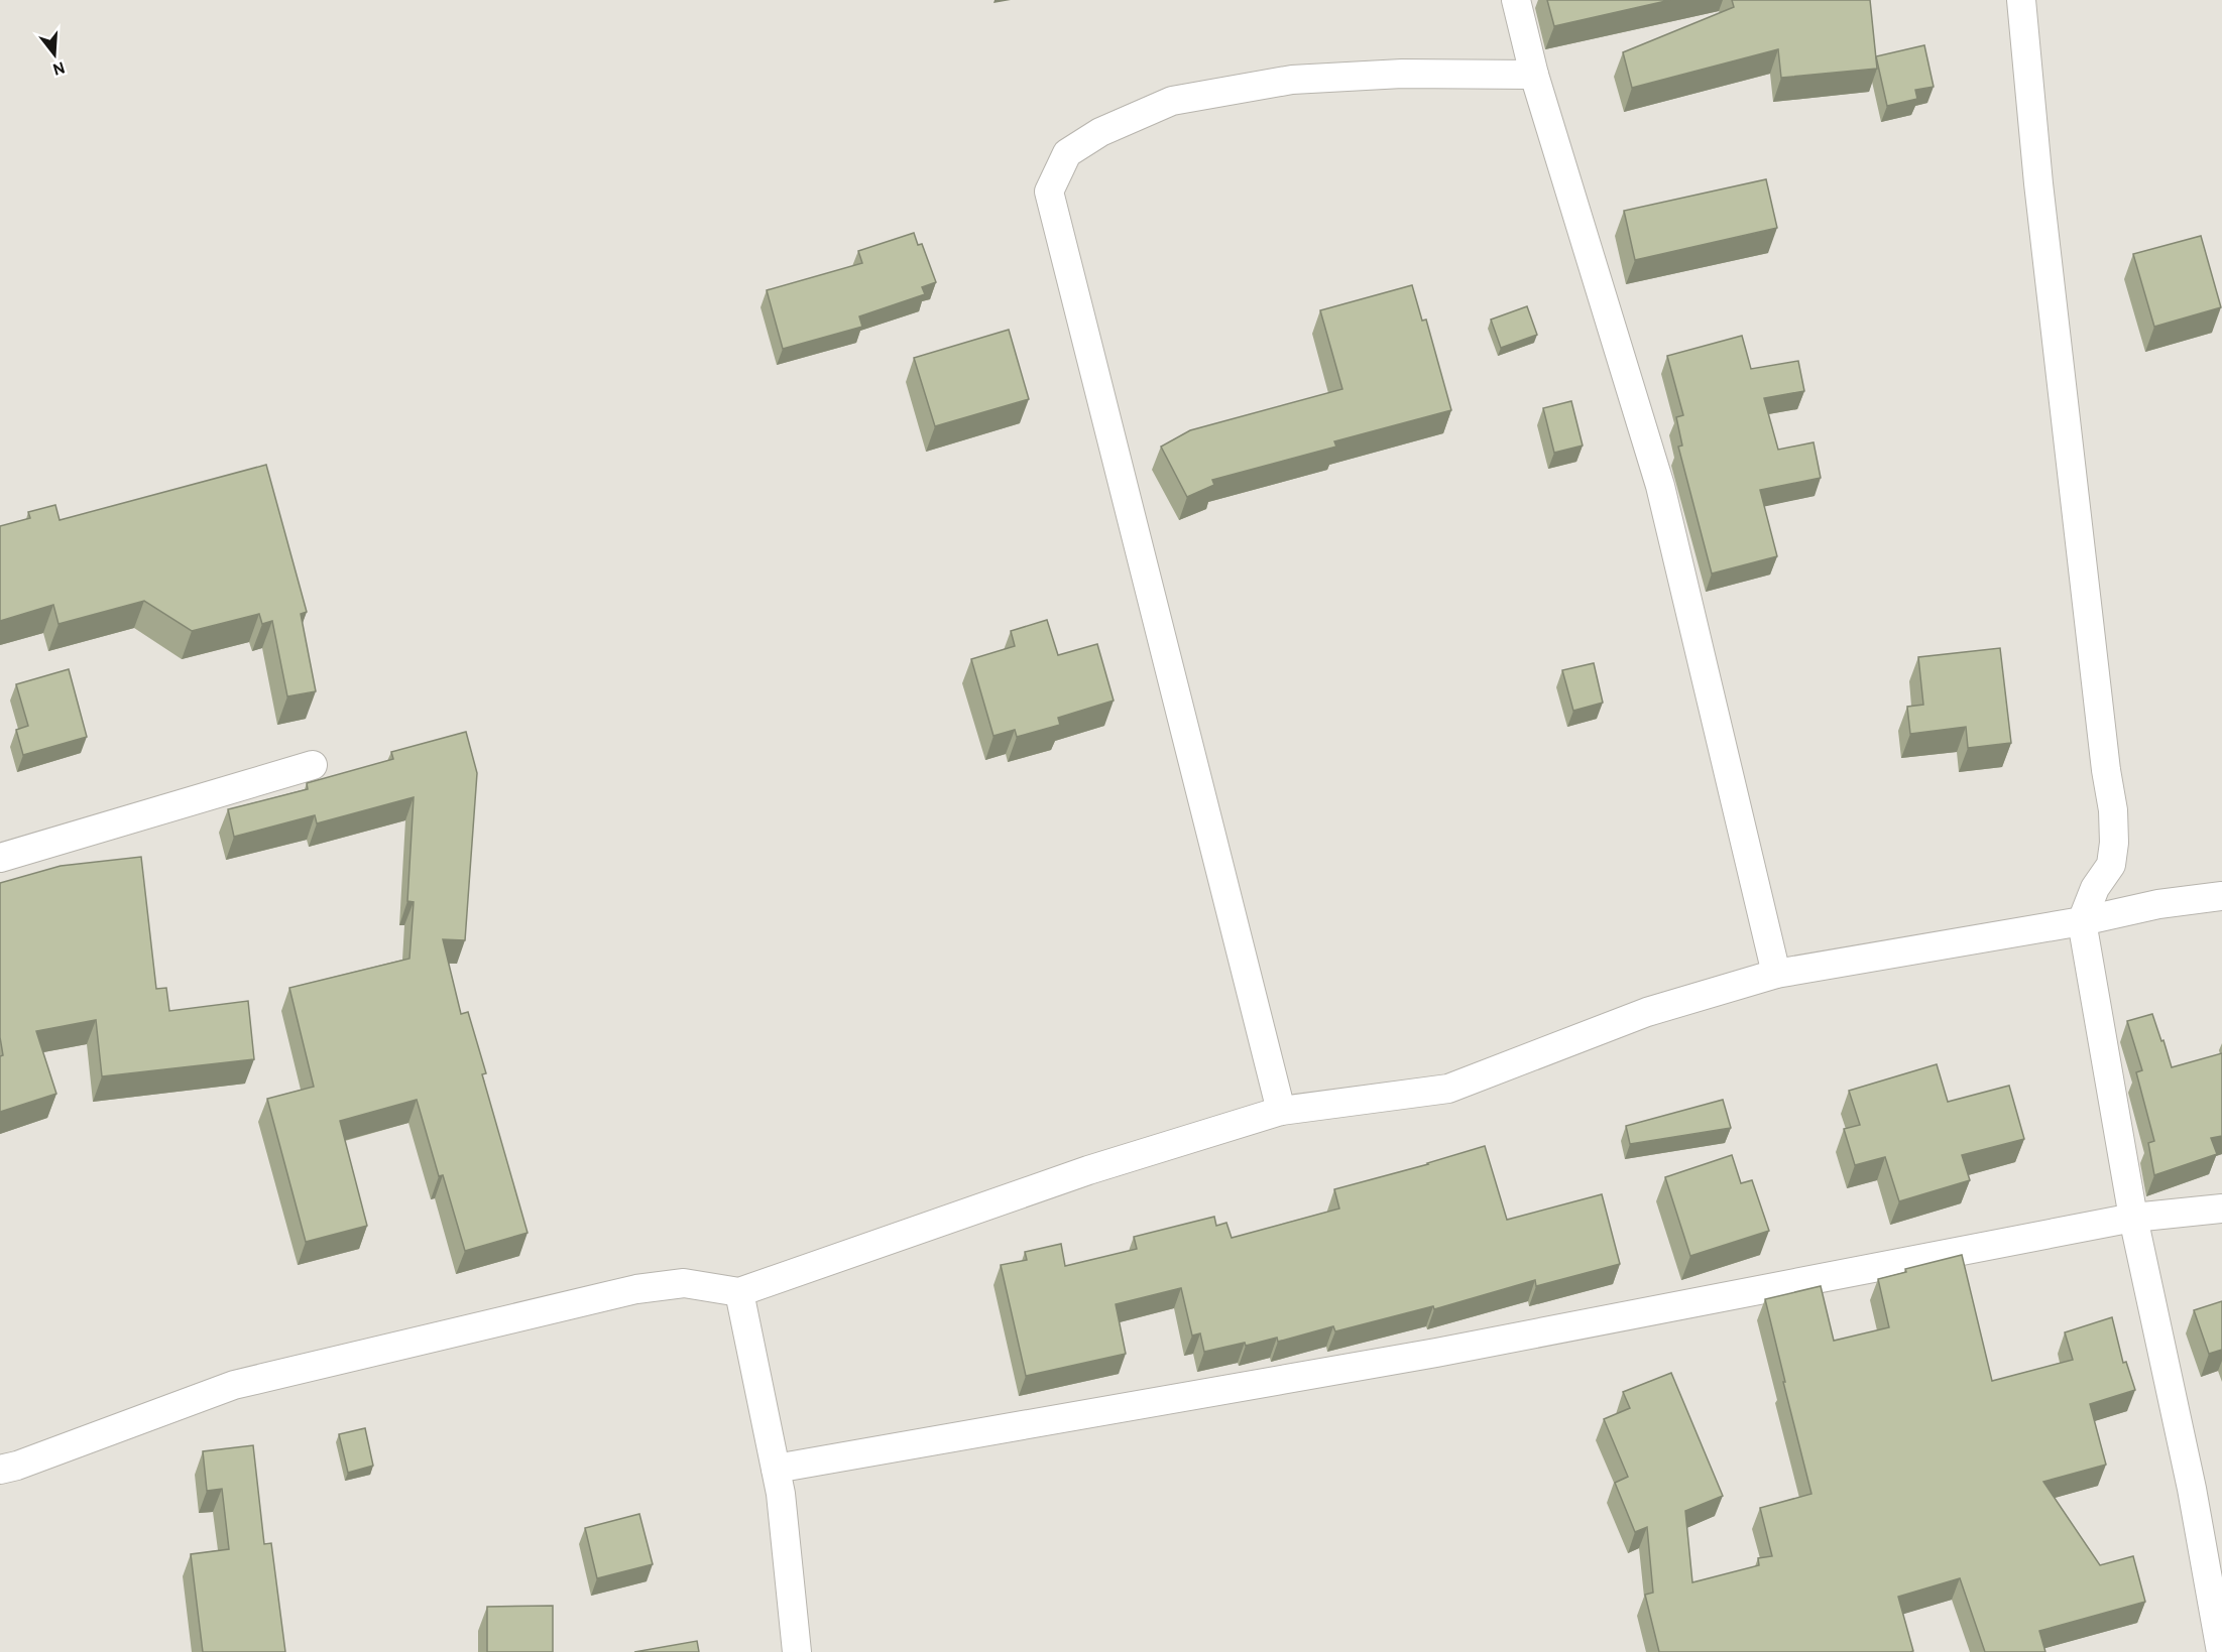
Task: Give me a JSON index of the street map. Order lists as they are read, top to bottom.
{
  "north": "bottom"
}
